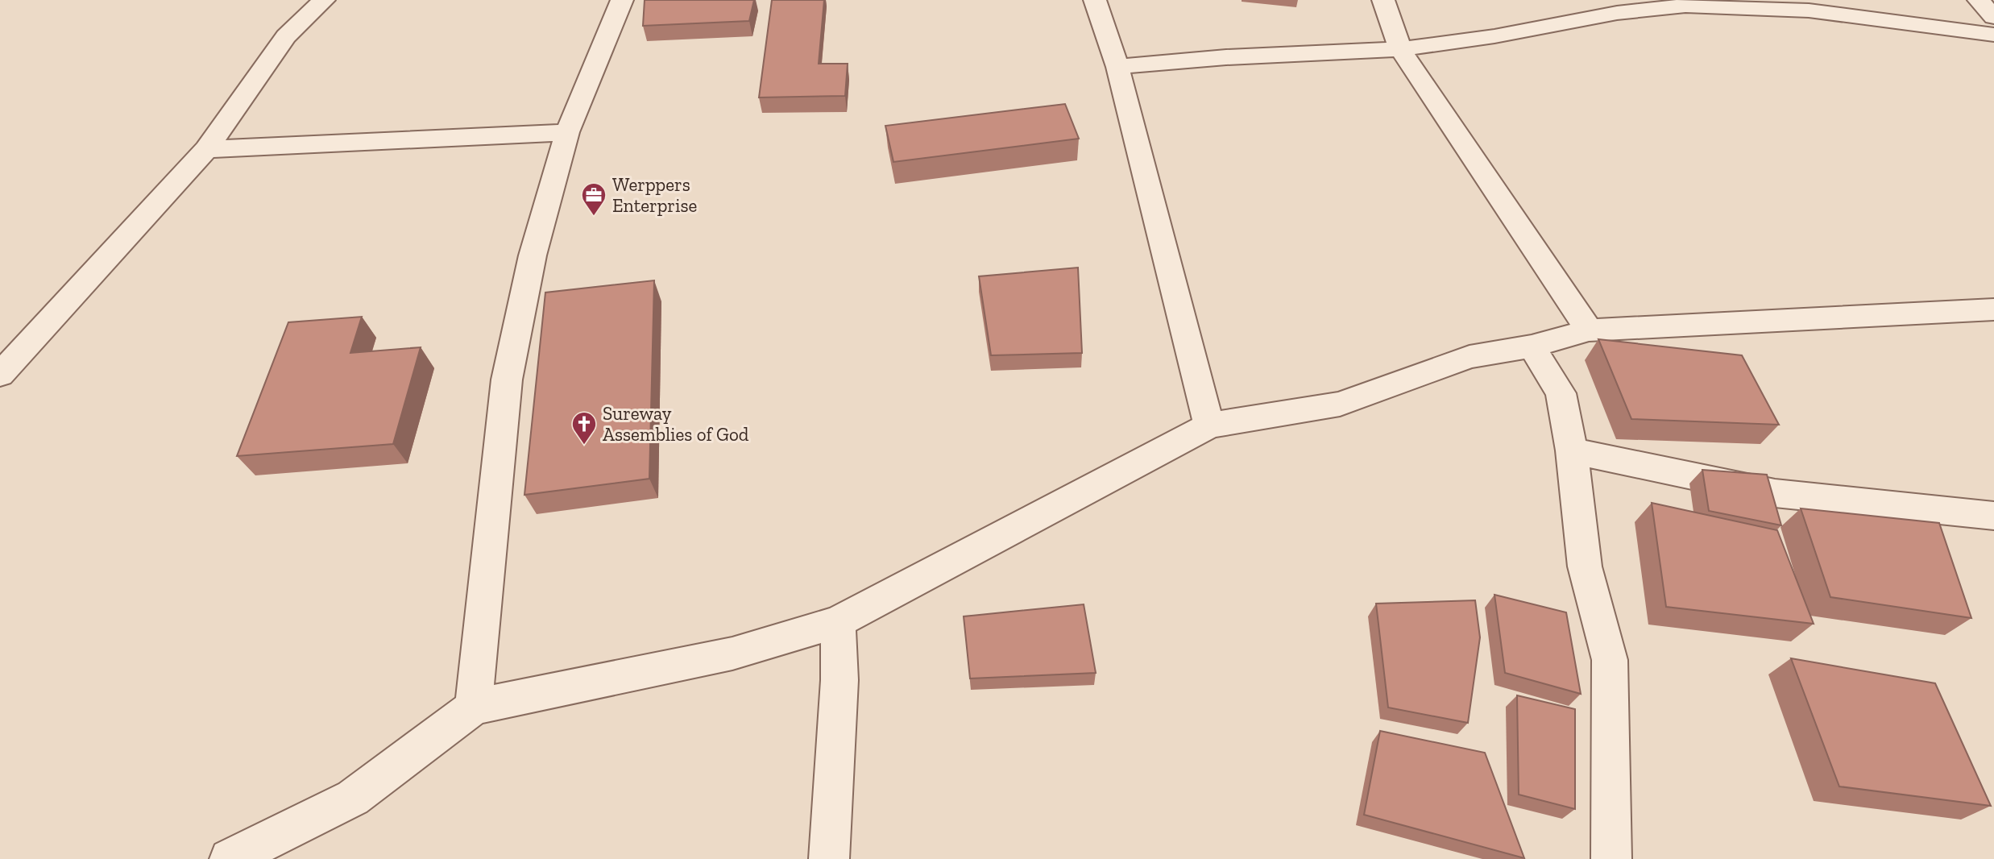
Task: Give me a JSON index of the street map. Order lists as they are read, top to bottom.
{
  "places": {
    "office": ["Werppers Enterprise"],
    "church": ["Sureway Assemblies of God"]
  }
}
